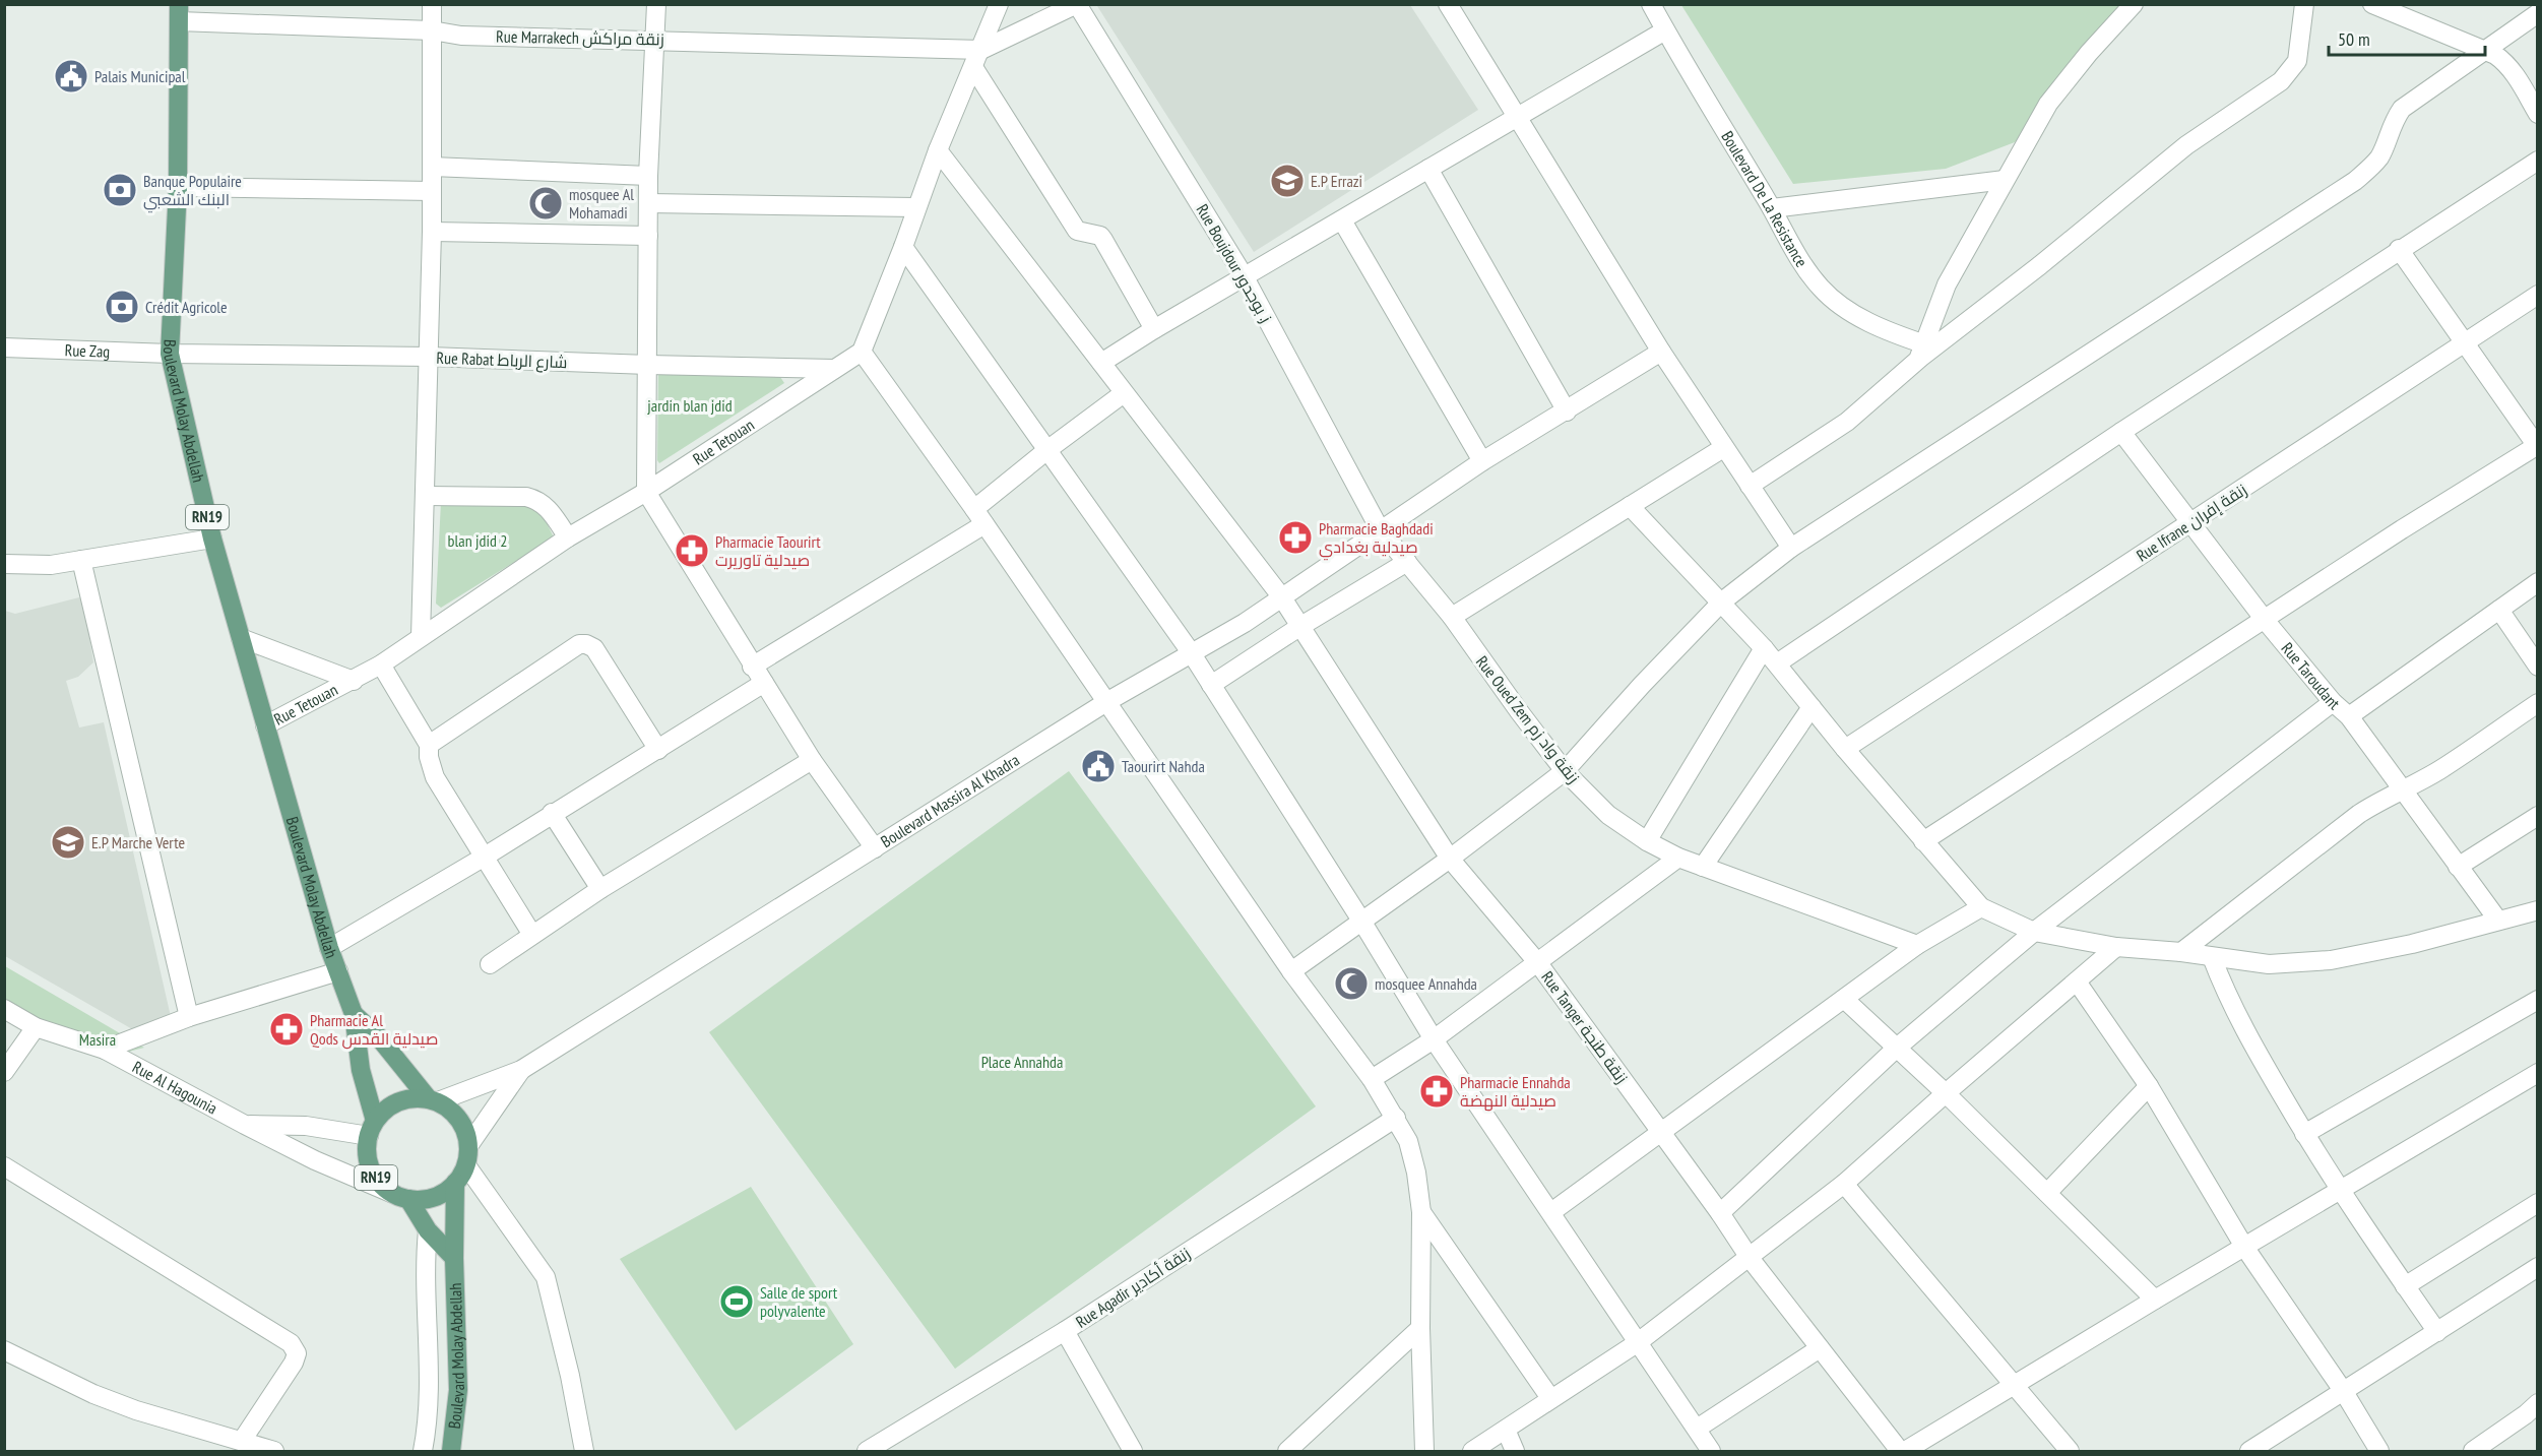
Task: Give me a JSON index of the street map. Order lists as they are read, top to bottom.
{
  "streets": {
    "main road": ["Boulevard Molay Abdellah", "RN19"],
    "street": [
      "Rue Marrakech زنقة مراكش",
      "Boulevard De La Resistance",
      "Rue Boujdour ز. بوجدور",
      "Rue Zag",
      "Rue Rabat شارع الرباط",
      "Rue Tetouan",
      "Rue Ifrane زنقة إفران",
      "Rue Taroudant",
      "Rue Oued Zem زنقة واد زم",
      "Boulevard Massira Al Khadra",
      "Rue Tanger زنقة طنجة",
      "Rue Al Hagounia",
      "Rue Agadir زنقة أكادير"
    ]
  },
  "crossings": [
    ["Rue Marrakech زنقة مراكش", "Boulevard Molay Abdellah"],
    ["Rue Boujdour ز. بوجدور", "Rue Oued Zem زنقة واد زم"],
    ["Rue Boujdour ز. بوجدور", "Boulevard Massira Al Khadra"],
    ["Rue Zag", "Rue Rabat شارع الرباط"],
    ["Rue Zag", "Boulevard Molay Abdellah"],
    ["Rue Rabat شارع الرباط", "Boulevard Molay Abdellah"],
    ["Rue Rabat شارع الرباط", "Rue Tetouan"],
    ["Boulevard Molay Abdellah", "Rue Tetouan"],
    ["Boulevard Molay Abdellah", "RN19"],
    ["Boulevard Molay Abdellah", "Rue Al Hagounia"],
    ["RN19", "Rue Al Hagounia"],
    ["Rue Ifrane زنقة إفران", "Rue Taroudant"],
    ["Rue Oued Zem زنقة واد زم", "Boulevard Massira Al Khadra"],
    ["Boulevard Massira Al Khadra", "Rue Tanger زنقة طنجة"]
  ],
  "parks": [
    "jardin blan jdid",
    "blan jdid 2",
    "Masira",
    "Place Annahda"
  ],
  "places": {
    "public building": ["Palais Municipal", "Taourirt Nahda"],
    "school or university": ["E.P Errazi", "E.P Marche Verte"],
    "bank": ["Banque Populaire البنك الشعبي", "Crédit Agricole"],
    "mosque": ["mosquee Al Mohamadi", "mosquee Annahda"],
    "pharmacy": [
      "Pharmacie Baghdadi صيدلية بغدادي",
      "Pharmacie Taourirt صيدلية تاوريرت",
      "Pharmacie Al Qods صيدلية القدس",
      "Pharmacie Ennahda صيدلية النهضة"
    ],
    "sports": ["Salle de sport polyvalente"]
  },
  "scale_bar": "50 m"
}
